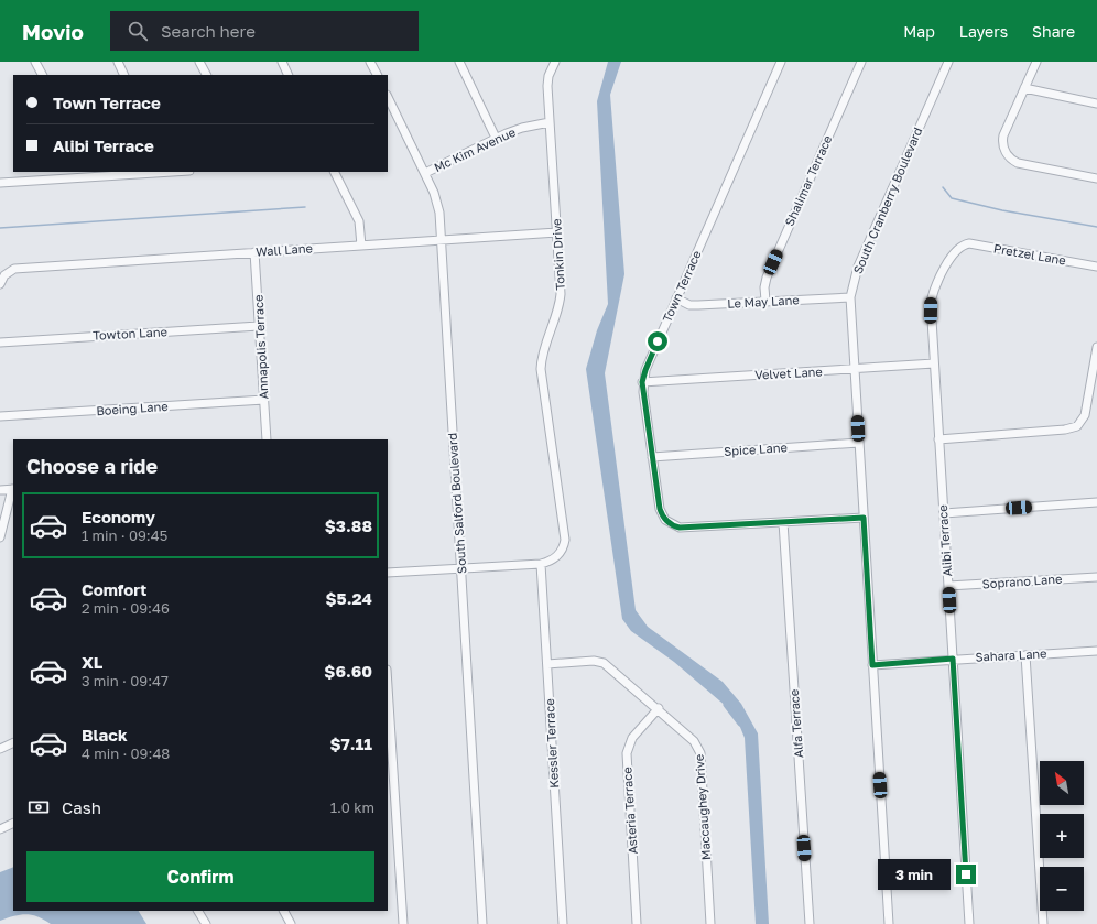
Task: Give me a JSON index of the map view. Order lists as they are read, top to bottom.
{
  "streets": {
    "street": [
      "Mc Kim Avenue",
      "Shalimar Terrace",
      "South Cranberry Boulevard",
      "Wall Lane",
      "Tonkin Drive",
      "Pretzel Lane",
      "Town Terrace",
      "Le May Lane",
      "Towton Lane",
      "Annapolis Terrace",
      "Velvet Lane",
      "Boeing Lane",
      "Spice Lane",
      "South Salford Boulevard",
      "Alibi Terrace",
      "Soprano Lane",
      "Sahara Lane",
      "Alfa Terrace",
      "Kessler Terrace",
      "Maccaughey Drive",
      "Asteria Terrace"
    ]
  },
  "crossings": [
    ["Mc Kim Avenue", "Tonkin Drive"],
    ["Mc Kim Avenue", "South Salford Boulevard"],
    ["Shalimar Terrace", "Le May Lane"],
    ["South Cranberry Boulevard", "Le May Lane"],
    ["South Cranberry Boulevard", "Velvet Lane"],
    ["South Cranberry Boulevard", "Spice Lane"],
    ["South Cranberry Boulevard", "Sahara Lane"],
    ["Wall Lane", "Tonkin Drive"],
    ["Wall Lane", "Annapolis Terrace"],
    ["Wall Lane", "South Salford Boulevard"],
    ["Tonkin Drive", "Kessler Terrace"],
    ["Pretzel Lane", "Alibi Terrace"],
    ["Town Terrace", "Le May Lane"],
    ["Town Terrace", "Velvet Lane"],
    ["Town Terrace", "Spice Lane"],
    ["Town Terrace", "Alfa Terrace"],
    ["Towton Lane", "Annapolis Terrace"],
    ["Annapolis Terrace", "Boeing Lane"],
    ["Velvet Lane", "Alibi Terrace"],
    ["Alibi Terrace", "Soprano Lane"],
    ["Alibi Terrace", "Sahara Lane"],
    ["Kessler Terrace", "Maccaughey Drive"],
    ["Maccaughey Drive", "Asteria Terrace"]
  ],
  "north": "top left",
  "page": {
    "header": "Movio",
    "search": "Search here",
    "nav": ["Map", "Layers", "Share"],
    "banner": ["Town Terrace", "Alibi Terrace"],
    "heading": "Choose a ride",
    "list": [
      {
        "name": "Economy",
        "note": "1 min · 09:45",
        "value": "$3.88"
      },
      {
        "name": "Comfort",
        "note": "2 min · 09:46",
        "value": "$5.24"
      },
      {
        "name": "XL",
        "note": "3 min · 09:47",
        "value": "$6.60"
      },
      {
        "name": "Black",
        "note": "4 min · 09:48",
        "value": "$7.11"
      }
    ],
    "map_buttons": ["+", "−"],
    "pay": ["Cash", "1.0 km"],
    "buttons": "Confirm",
    "bubble": "3 min"
  }
}
